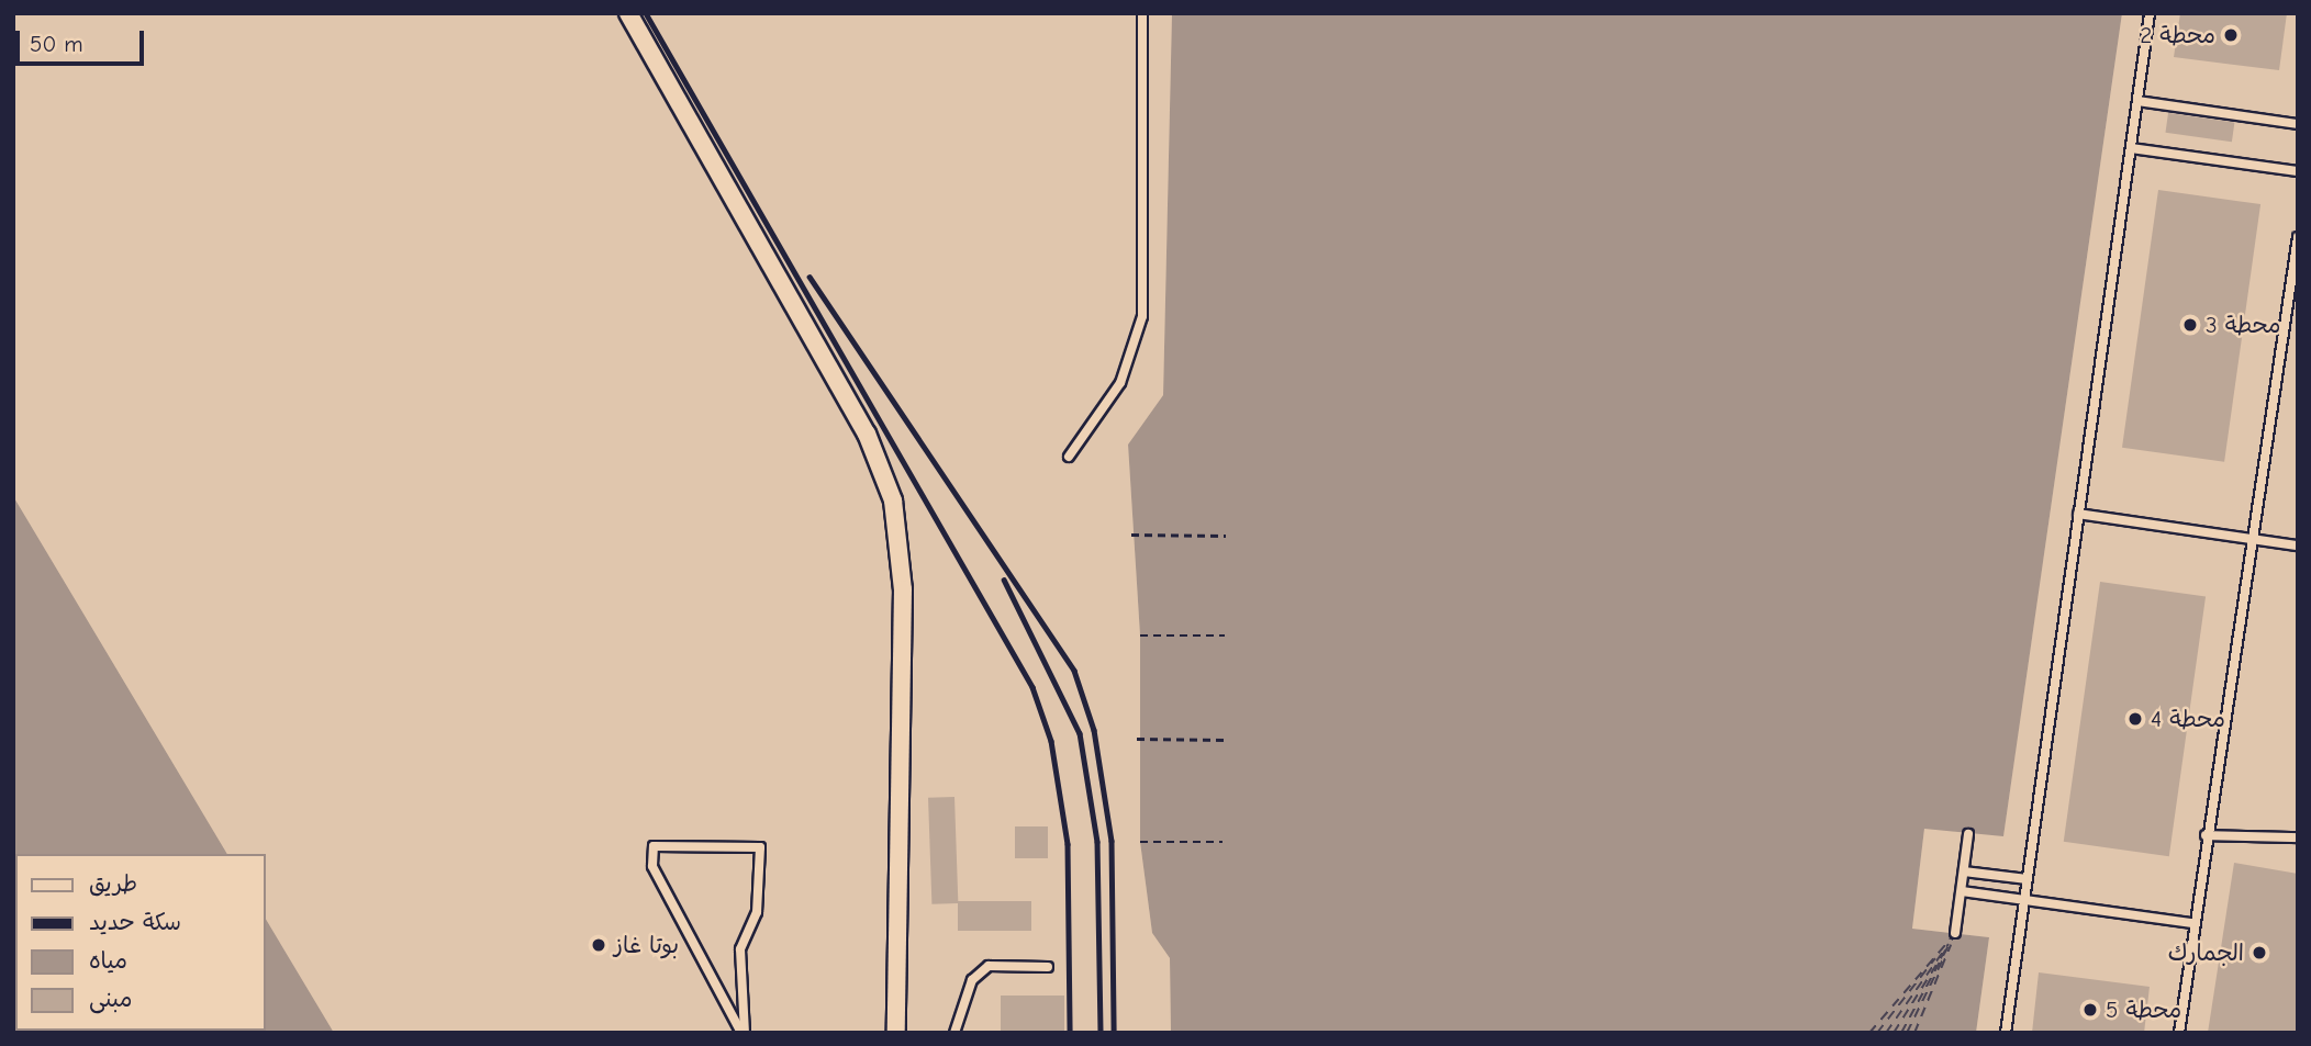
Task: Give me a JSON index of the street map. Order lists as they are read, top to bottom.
{
  "places": [
    "محطة 2",
    "محطة 3",
    "محطة 4",
    "بوتا غاز",
    "الجمارك",
    "محطة 5"
  ],
  "legend": [
    "طريق",
    "سكة حديد",
    "مياه",
    "مبنى"
  ],
  "scale_bar": "50 m"
}
